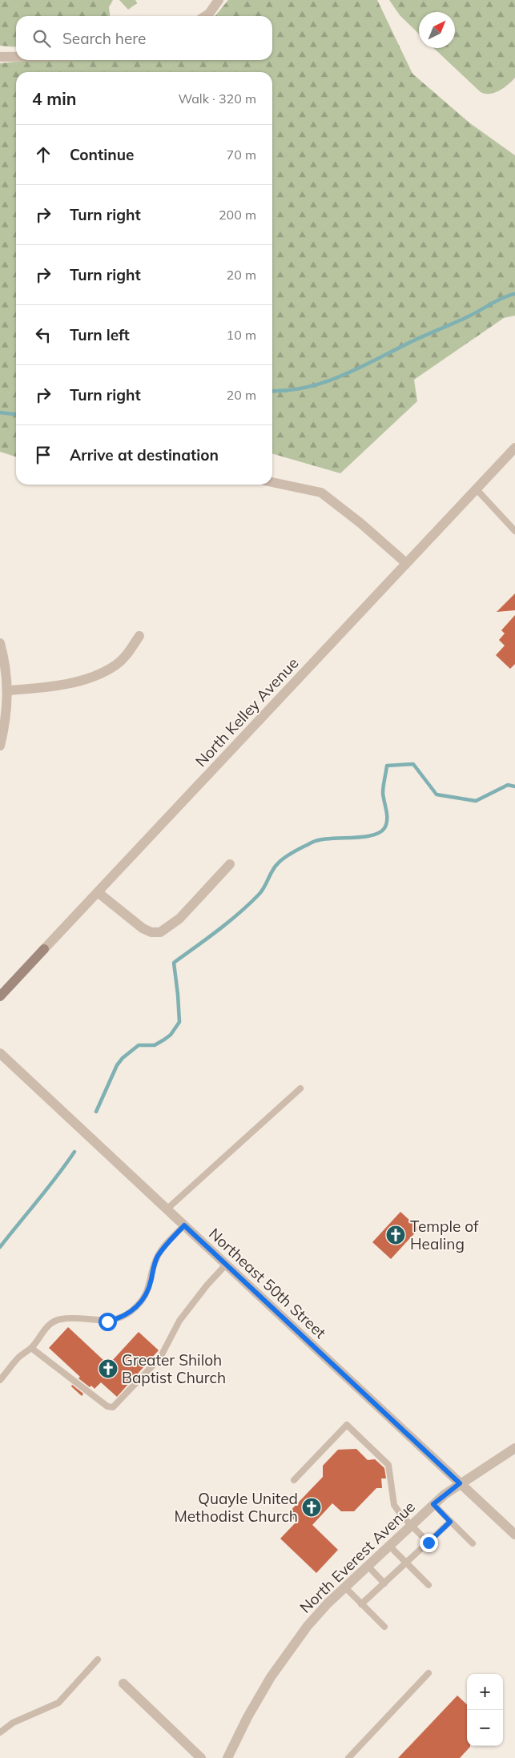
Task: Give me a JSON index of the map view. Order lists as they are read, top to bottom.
{
  "streets": {
    "main road": ["North Kelley Avenue"],
    "street": ["Northeast 50th Street", "North Everest Avenue"]
  },
  "crossings": [
    ["Northeast 50th Street", "North Everest Avenue"]
  ],
  "places": {
    "church": ["Temple of Healing", "Greater Shiloh Baptist Church", "Quayle United Methodist Church"]
  },
  "north": "top right",
  "page": {
    "search": "Search here",
    "heading": ["4 min", "Walk · 320 m"],
    "list": [
      ["Continue", "70 m"],
      ["Turn right", "200 m"],
      ["Turn right", "20 m"],
      ["Turn left", "10 m"],
      ["Turn right", "20 m"],
      "Arrive at destination"
    ],
    "map_buttons": ["+", "−"]
  }
}
